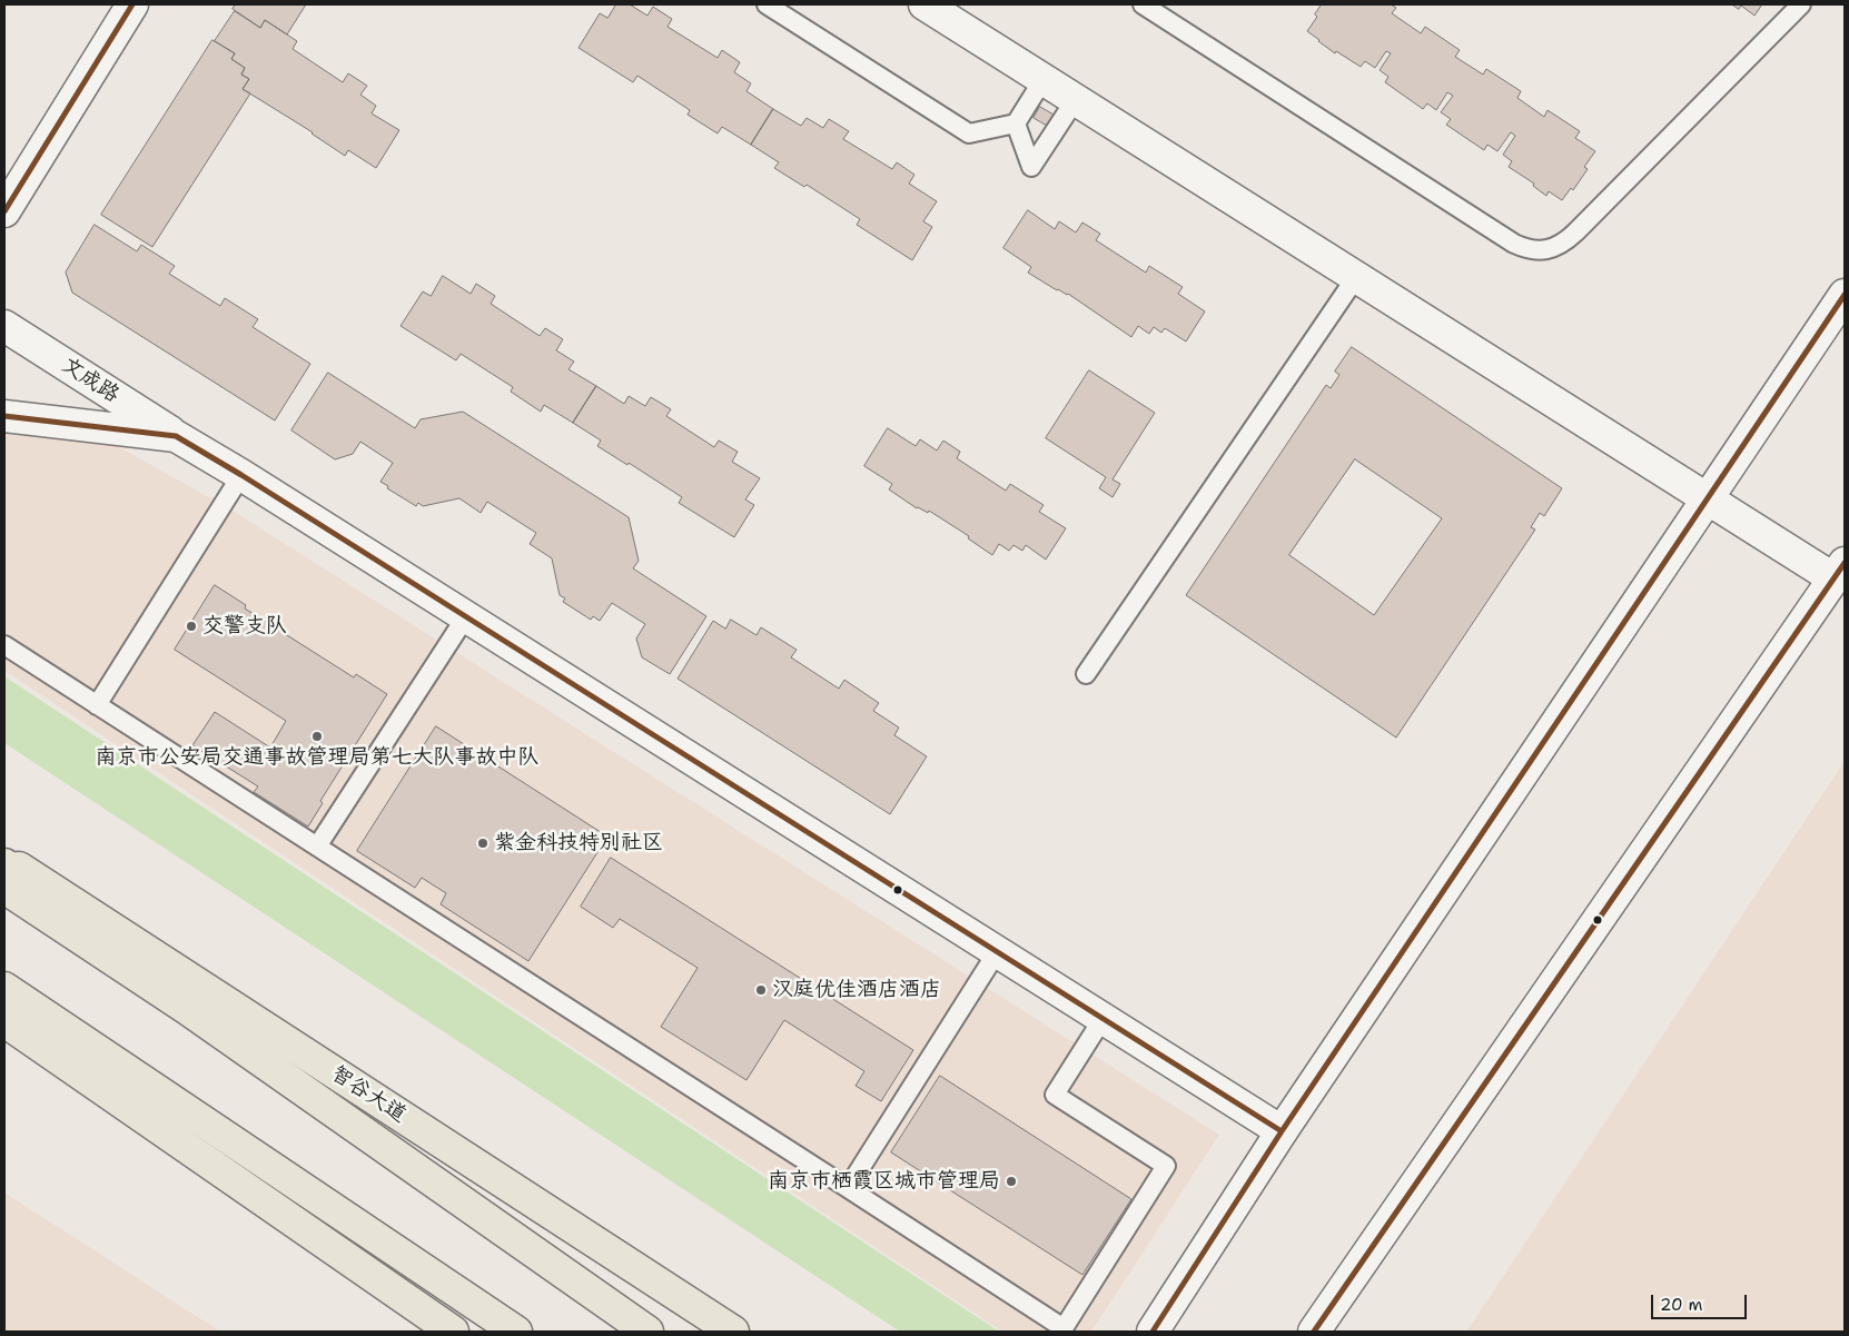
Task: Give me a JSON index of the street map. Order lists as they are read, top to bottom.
{
  "streets": {
    "main road": ["智谷大道"],
    "street": ["文成路"]
  },
  "places": [
    "交警支队",
    "南京市公安局交通事故管理局第七大队事故中队",
    "紫金科技特别社区",
    "汉庭优佳酒店酒店",
    "南京市栖霞区城市管理局"
  ],
  "scale_bar": "20 m"
}
